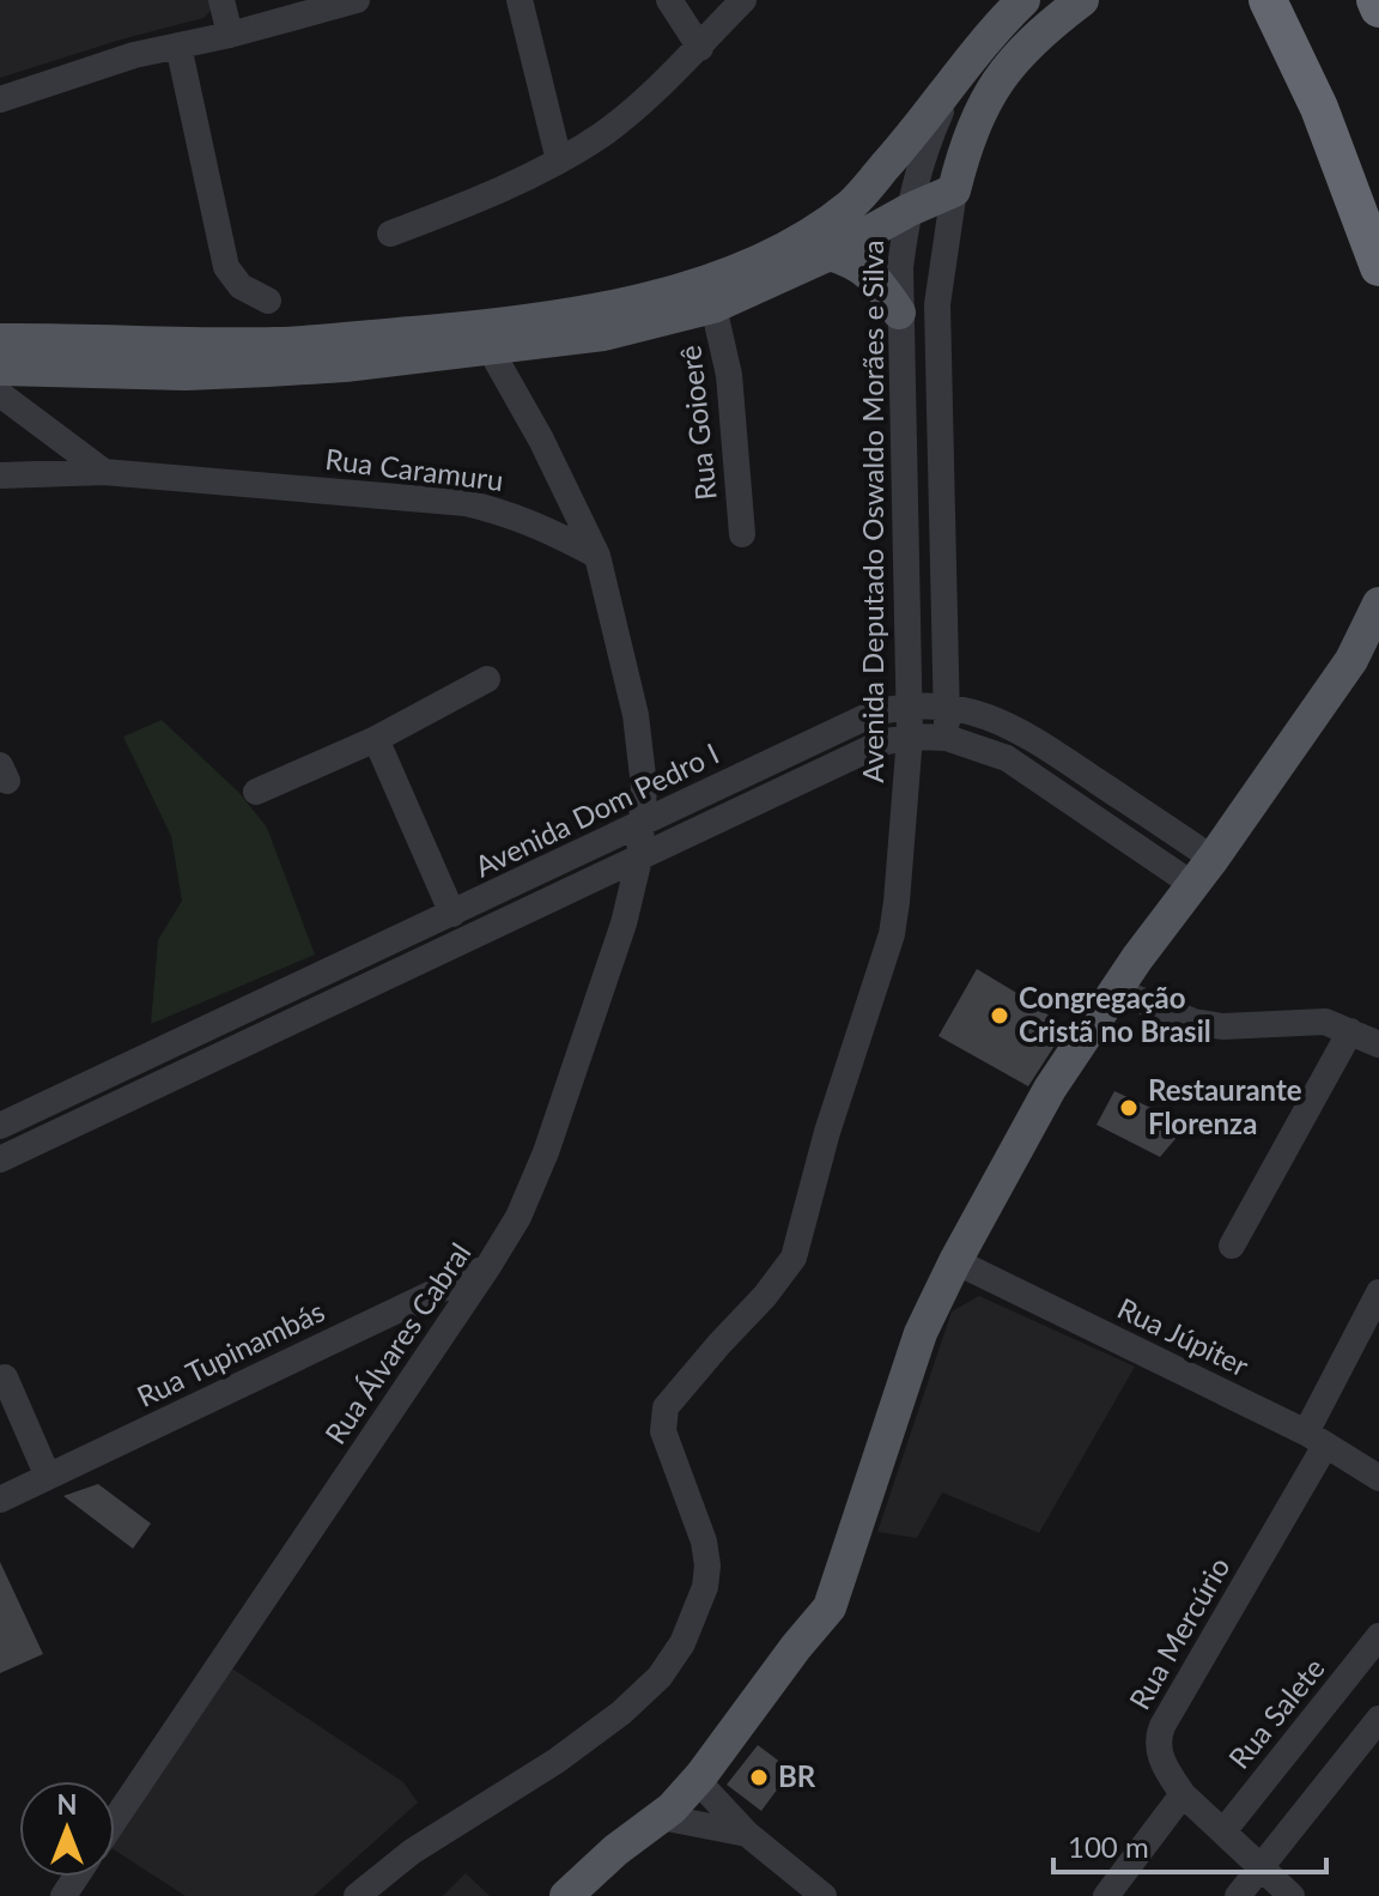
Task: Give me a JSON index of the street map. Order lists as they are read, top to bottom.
{
  "streets": {
    "street": [
      "Rua Goioerê",
      "Rua Caramuru",
      "Avenida Deputado Oswaldo Morães e Silva",
      "Avenida Dom Pedro I",
      "Rua Júpiter",
      "Rua Álvares Cabral",
      "Rua Tupinambás",
      "Rua Mercúrio",
      "Rua Salete"
    ]
  },
  "crossings": [
    ["Avenida Deputado Oswaldo Morães e Silva", "Avenida Dom Pedro I"],
    ["Avenida Dom Pedro I", "Rua Álvares Cabral"],
    ["Rua Júpiter", "Rua Mercúrio"],
    ["Rua Álvares Cabral", "Rua Tupinambás"]
  ],
  "places": ["Congregação Cristã no Brasil", "Restaurante Florenza", "BR"],
  "scale_bar": "100 m",
  "north": "top"
}
